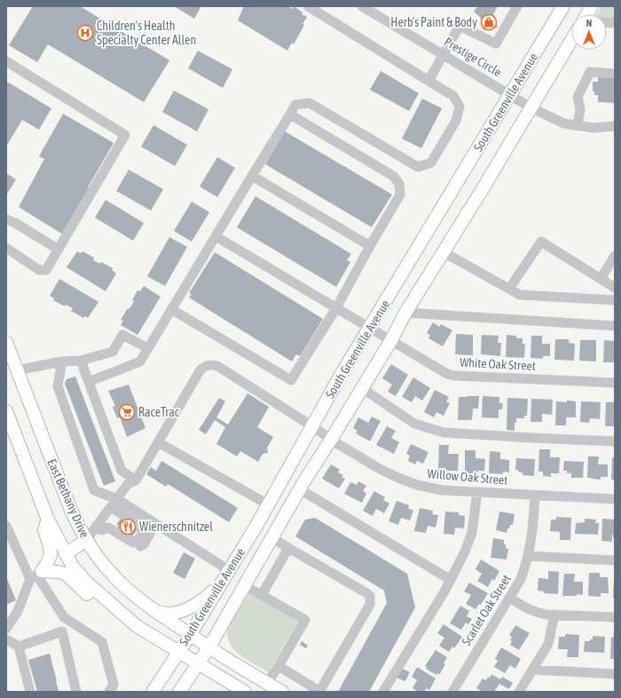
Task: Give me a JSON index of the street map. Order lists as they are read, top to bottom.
{
  "streets": {
    "main road": ["South Greenville Avenue", "East Bethany Drive"],
    "street": [
      "Prestige Circle",
      "White Oak Street",
      "Willow Oak Street",
      "Scarlet Oak Street"
    ]
  },
  "crossings": [
    ["Prestige Circle", "South Greenville Avenue"],
    ["South Greenville Avenue", "White Oak Street"],
    ["South Greenville Avenue", "Willow Oak Street"],
    ["South Greenville Avenue", "East Bethany Drive"],
    ["Willow Oak Street", "Scarlet Oak Street"]
  ],
  "places": {
    "shop": ["Herb's Paint & Body"],
    "hospital": ["Children’s Health Specialty Center Allen"],
    "supermarket": ["RaceTrac"],
    "restaurant": ["Wienerschnitzel"]
  },
  "north": "top"
}
